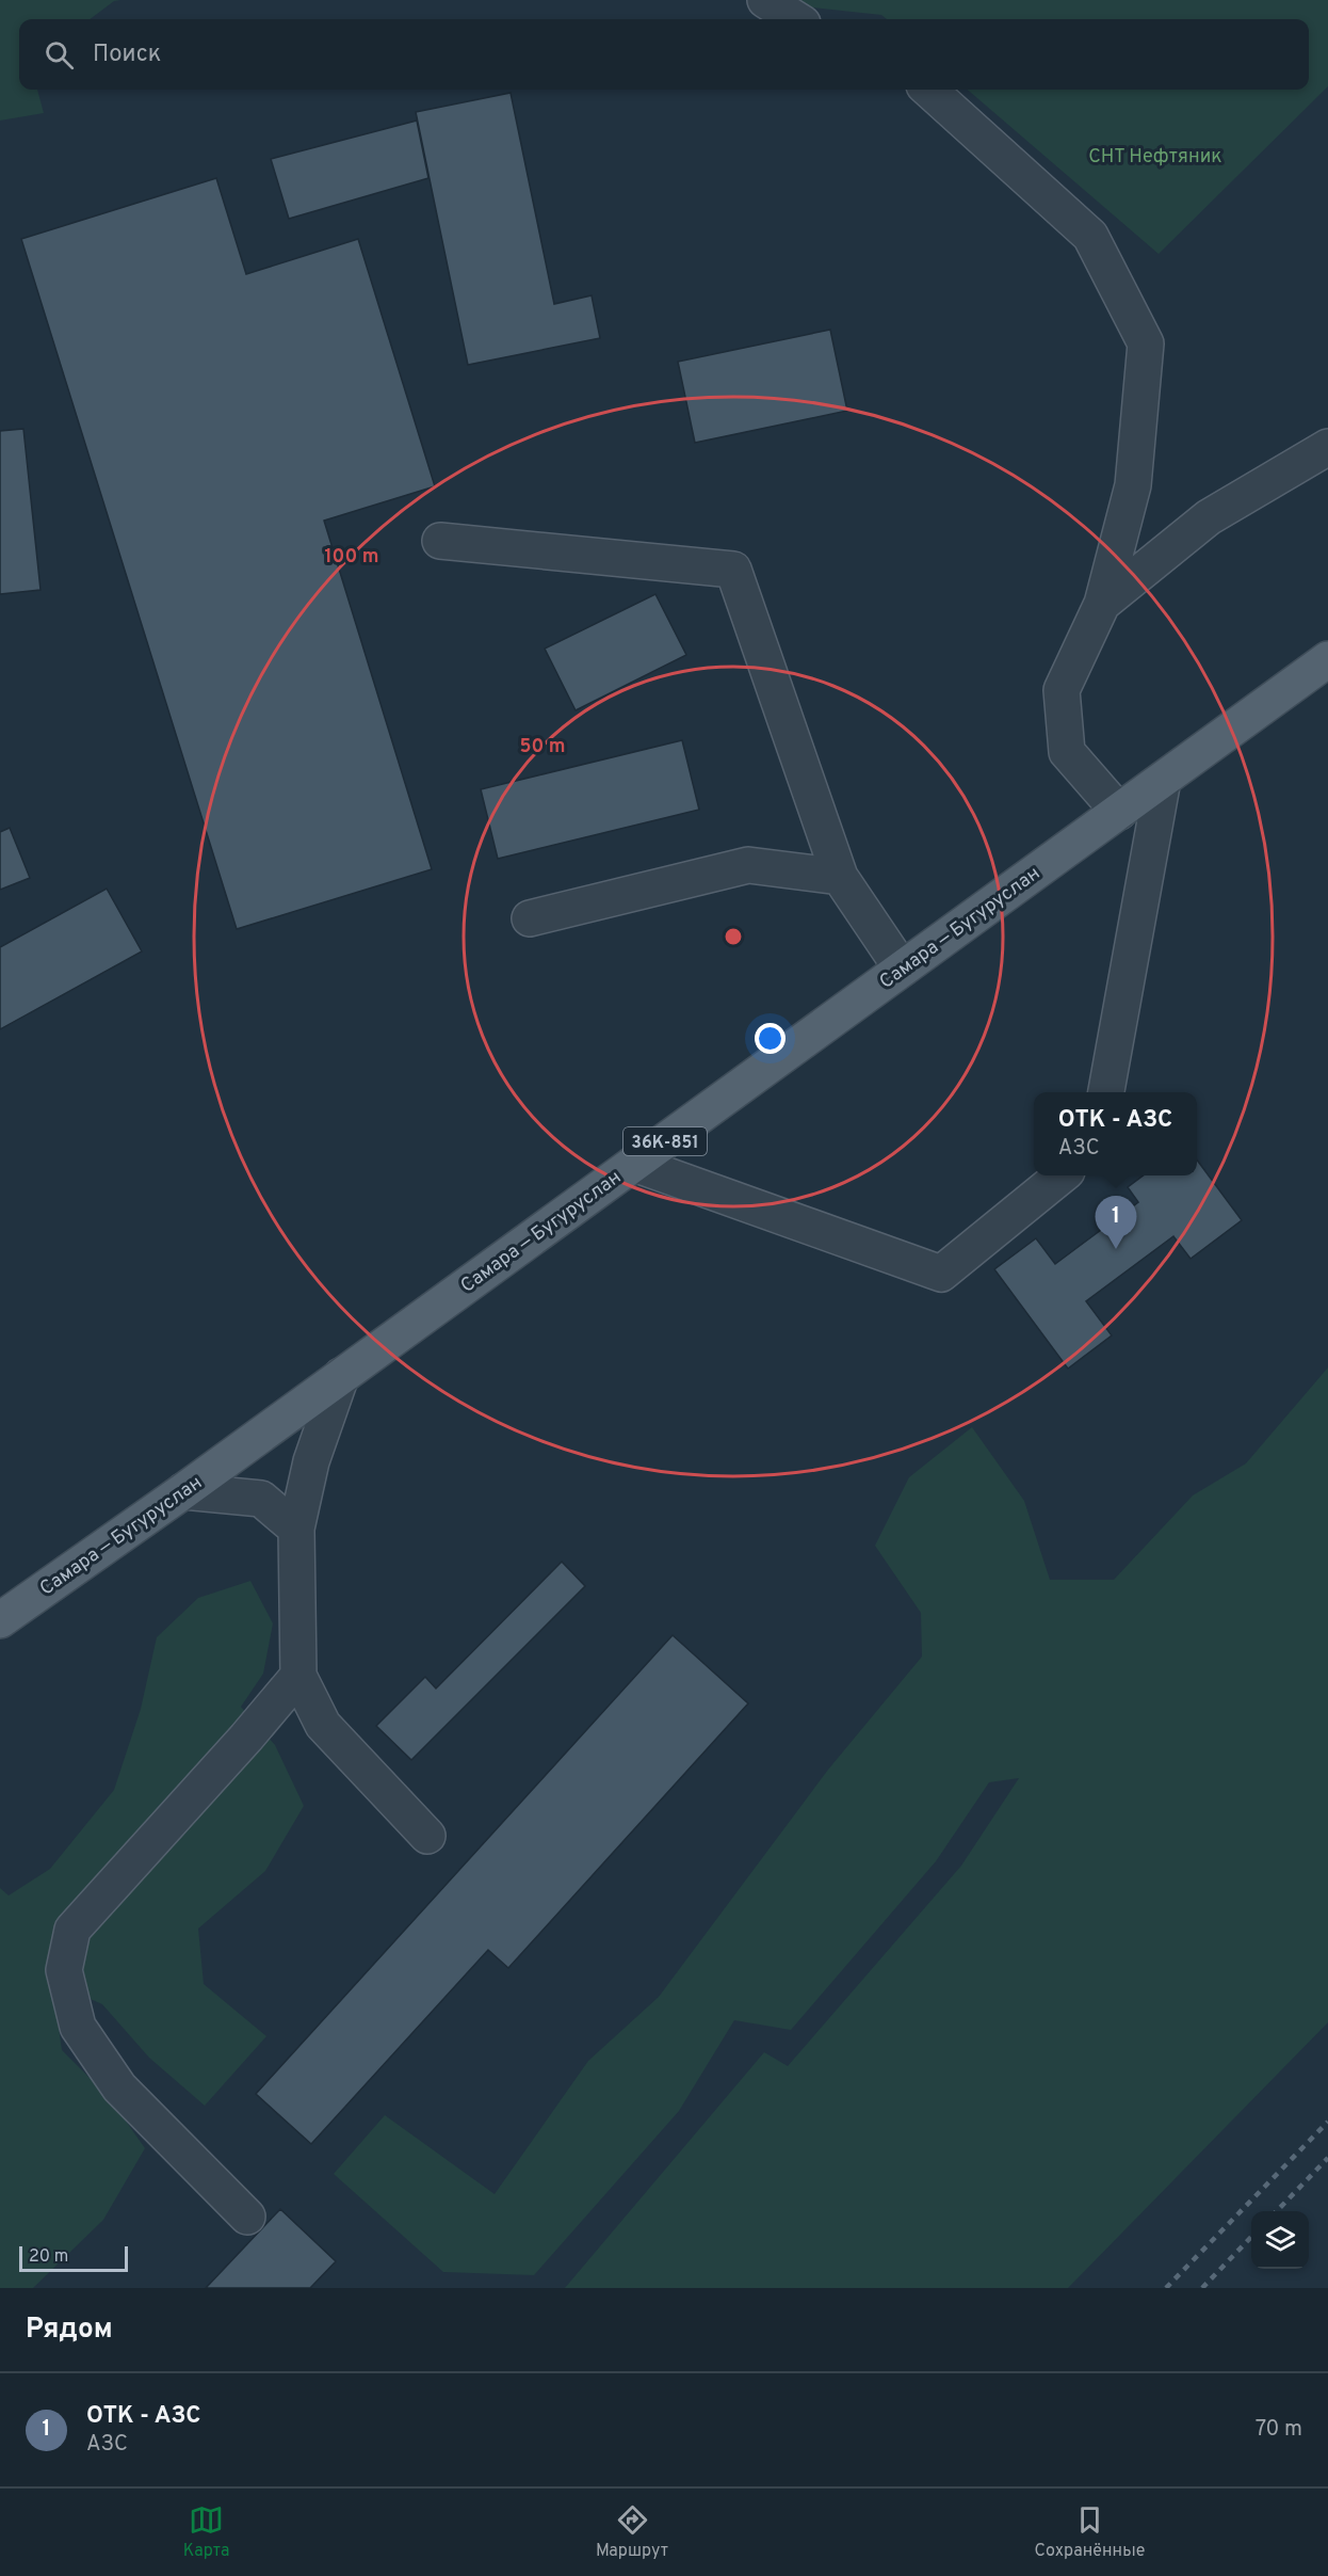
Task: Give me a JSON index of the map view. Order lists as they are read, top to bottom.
{
  "streets": {
    "main road": ["Самара — Бугуруслан", "36К-851"]
  },
  "parks": ["СНТ Нефтяник"],
  "scale_bar": "20 m",
  "page": {
    "search": "Поиск",
    "popup": ["ОТК - АЗС", "АЗС"],
    "pins": "1",
    "scale": "20 m",
    "heading": "Рядом",
    "list": [
      {
        "mark": "1",
        "name": "ОТК - АЗС",
        "note": "АЗС",
        "value": "70 m"
      }
    ],
    "nav": ["Карта", "Маршрут", "Сохранённые"]
  },
  "rings": ["100 m", "50 m"]
}
